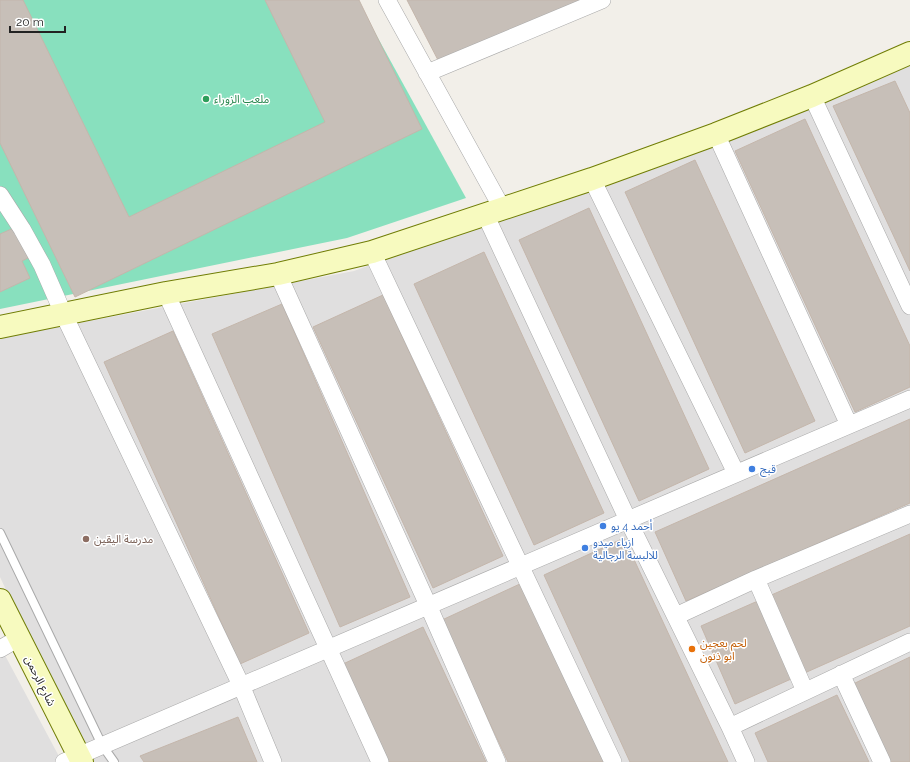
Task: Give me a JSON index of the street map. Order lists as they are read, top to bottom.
{
  "streets": {
    "street": ["شارع الرحمن"]
  },
  "places": [
    "ملعب الزوراء",
    "قبج",
    "أحمد 4 يو",
    "مدرسة اليقين",
    "ازياء ميدو للالبسة الرجالية",
    "لحم بعجين ابو ذنون"
  ],
  "scale_bar": "20 m"
}
